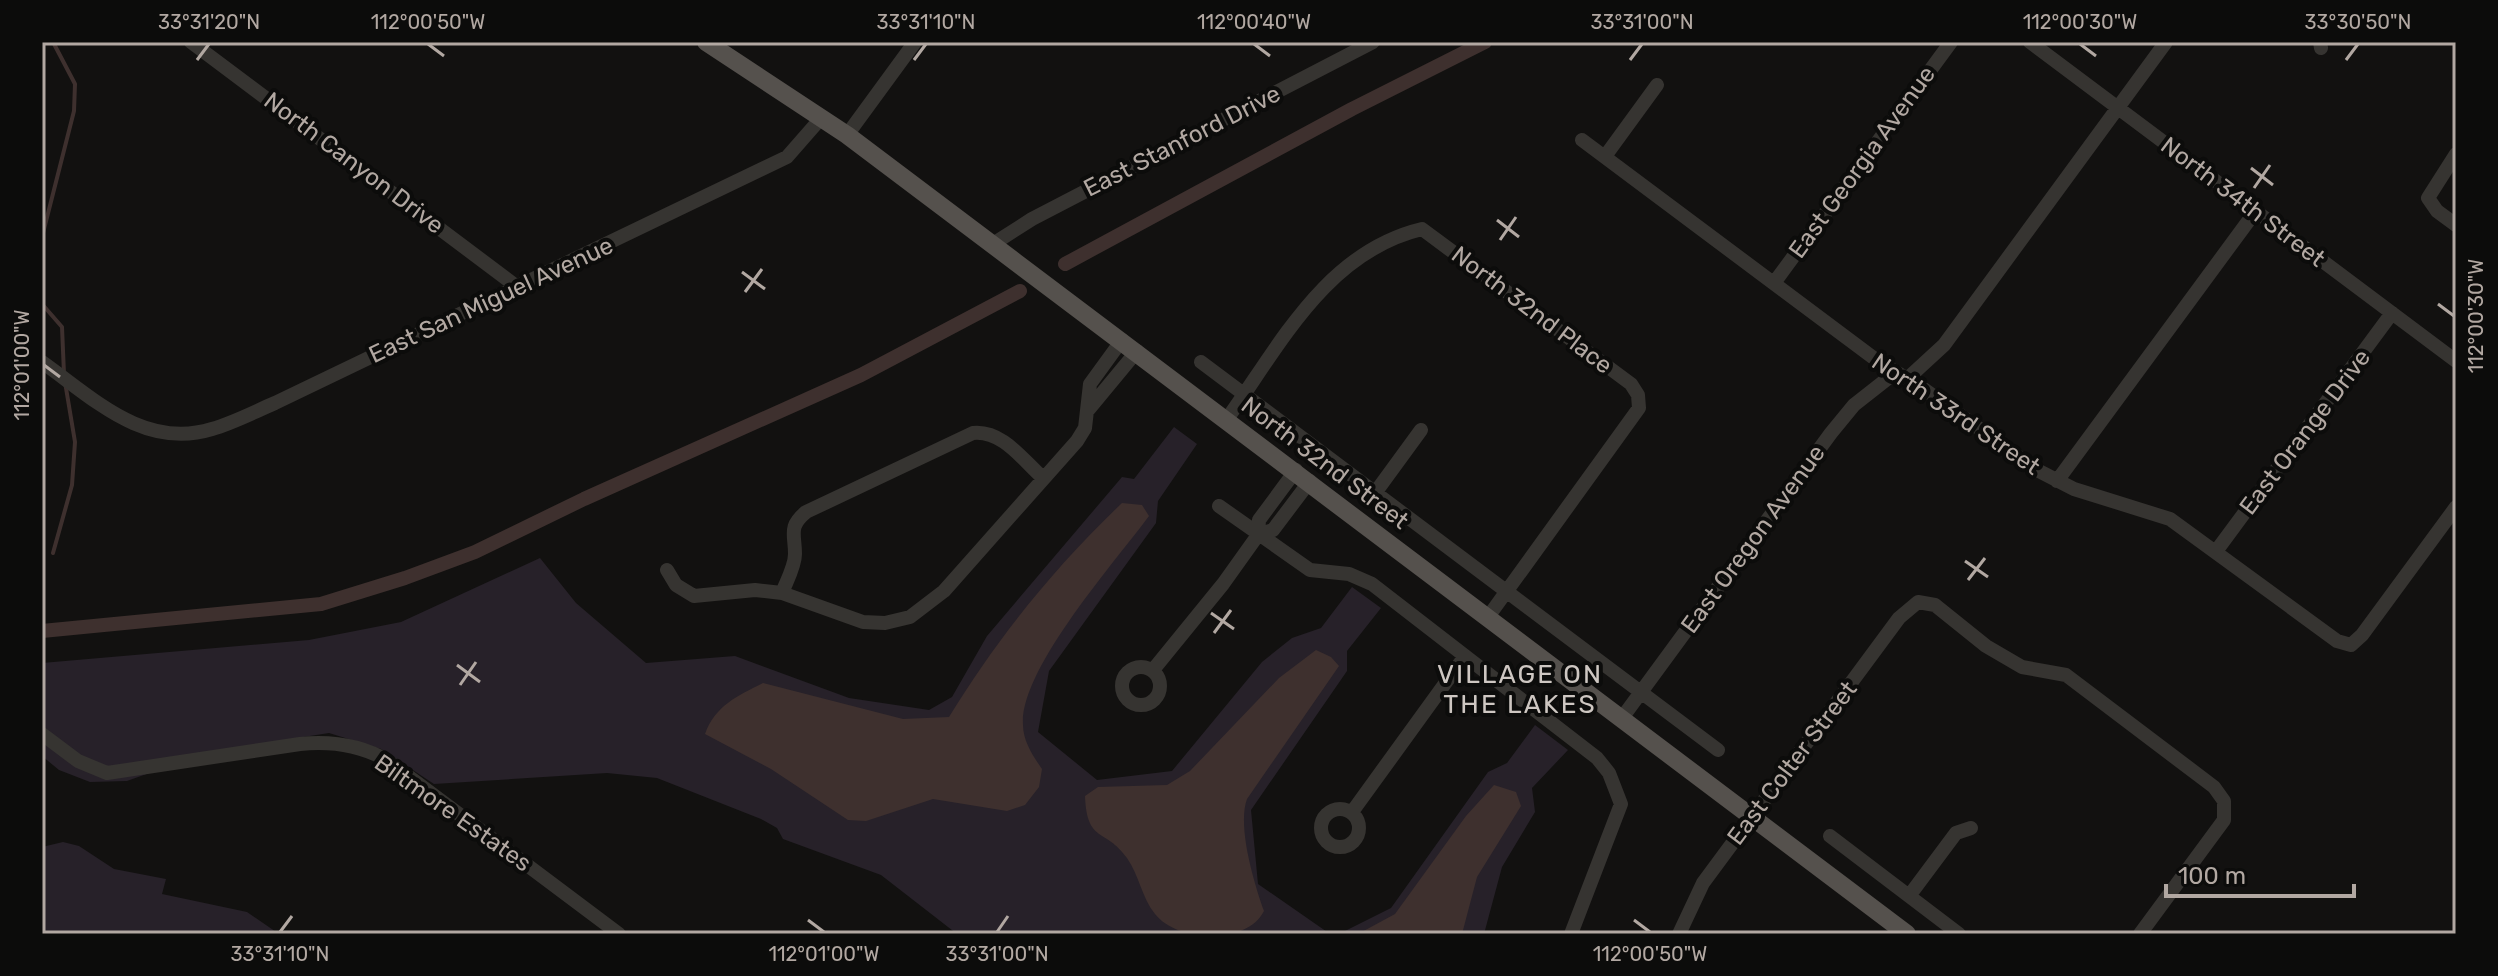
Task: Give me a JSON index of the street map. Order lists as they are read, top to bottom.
{
  "streets": {
    "main road": ["North 32nd Street"],
    "street": [
      "East Stanford Drive",
      "East Georgia Avenue",
      "North Canyon Drive",
      "North 34th Street",
      "East San Miguel Avenue",
      "North 32nd Place",
      "North 33rd Street",
      "East Orange Drive",
      "East Oregon Avenue",
      "East Colter Street",
      "Biltmore Estates"
    ]
  },
  "crossings": [
    ["East Stanford Drive", "North 32nd Street"],
    ["East Georgia Avenue", "North 33rd Street"],
    ["North Canyon Drive", "East San Miguel Avenue"],
    ["North 34th Street", "East Orange Drive"],
    ["North 34th Street", "East Oregon Avenue"],
    ["East San Miguel Avenue", "North 32nd Street"],
    ["North 32nd Place", "North 32nd Street"],
    ["North 33rd Street", "East Orange Drive"],
    ["North 33rd Street", "East Oregon Avenue"],
    ["North 32nd Street", "East Oregon Avenue"],
    ["North 32nd Street", "East Colter Street"]
  ],
  "districts": ["VILLAGE ON THE LAKES"],
  "scale_bar": "100 m",
  "coordinates": [
    "33°31'20\"N",
    "112°00'50\"W",
    "33°31'10\"N",
    "112°00'40\"W",
    "33°31'00\"N",
    "112°00'30\"W",
    "33°30'50\"N",
    "112°01'00\"W"
  ]
}
